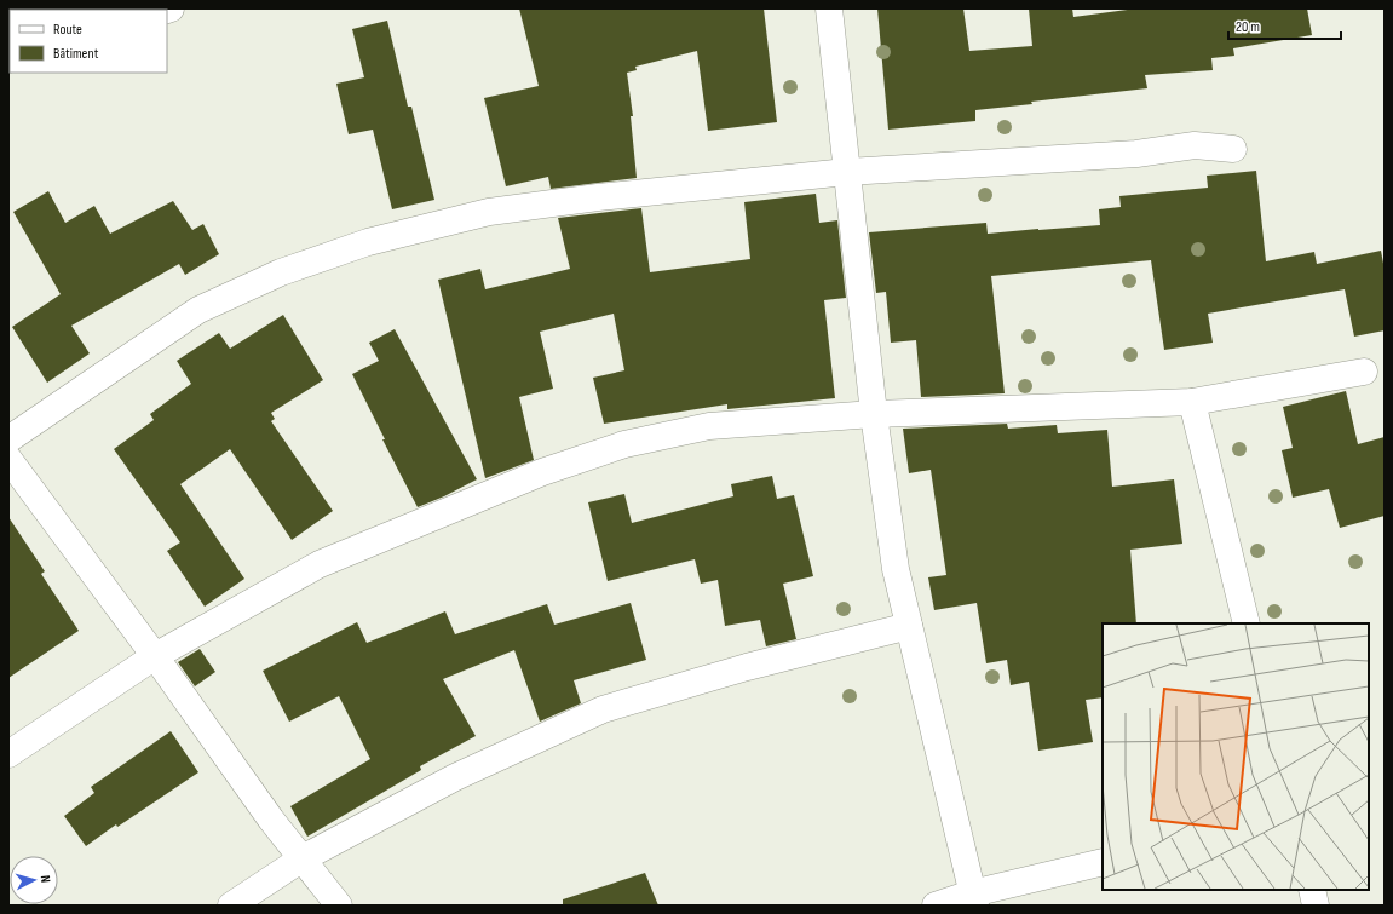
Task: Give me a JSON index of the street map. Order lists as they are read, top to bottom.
{
  "legend": ["Route", "Bâtiment"],
  "scale_bar": "20 m",
  "north": "right"
}
